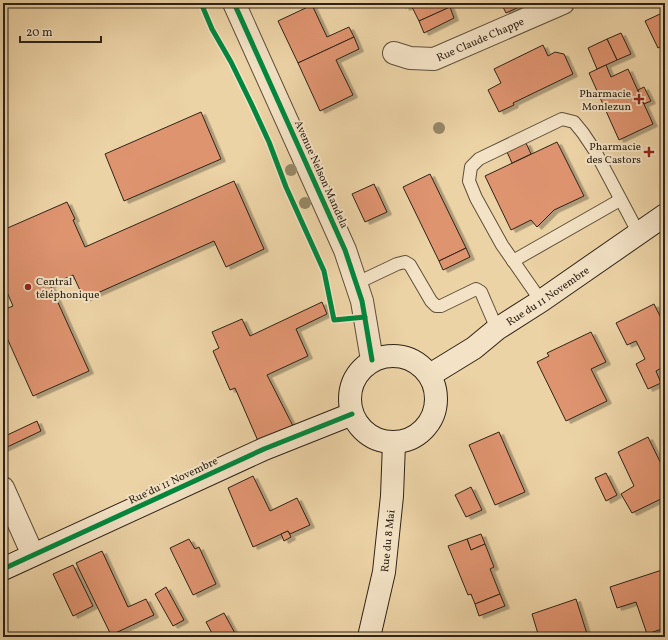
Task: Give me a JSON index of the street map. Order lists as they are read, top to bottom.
{
  "streets": {
    "street": [
      "Rue Claude Chappe",
      "Avenue Nelson Mandela",
      "Rue du 11 Novembre",
      "Rue du 8 Mai"
    ]
  },
  "crossings": [
    ["Avenue Nelson Mandela", "Rue du 11 Novembre"],
    ["Avenue Nelson Mandela", "Rue du 8 Mai"],
    ["Rue du 11 Novembre", "Rue du 8 Mai"]
  ],
  "places": {
    "health": ["Pharmacie Monlezun", "Pharmacie des Castors"],
    "other": ["Central téléphonique"]
  },
  "scale_bar": "20 m"
}
